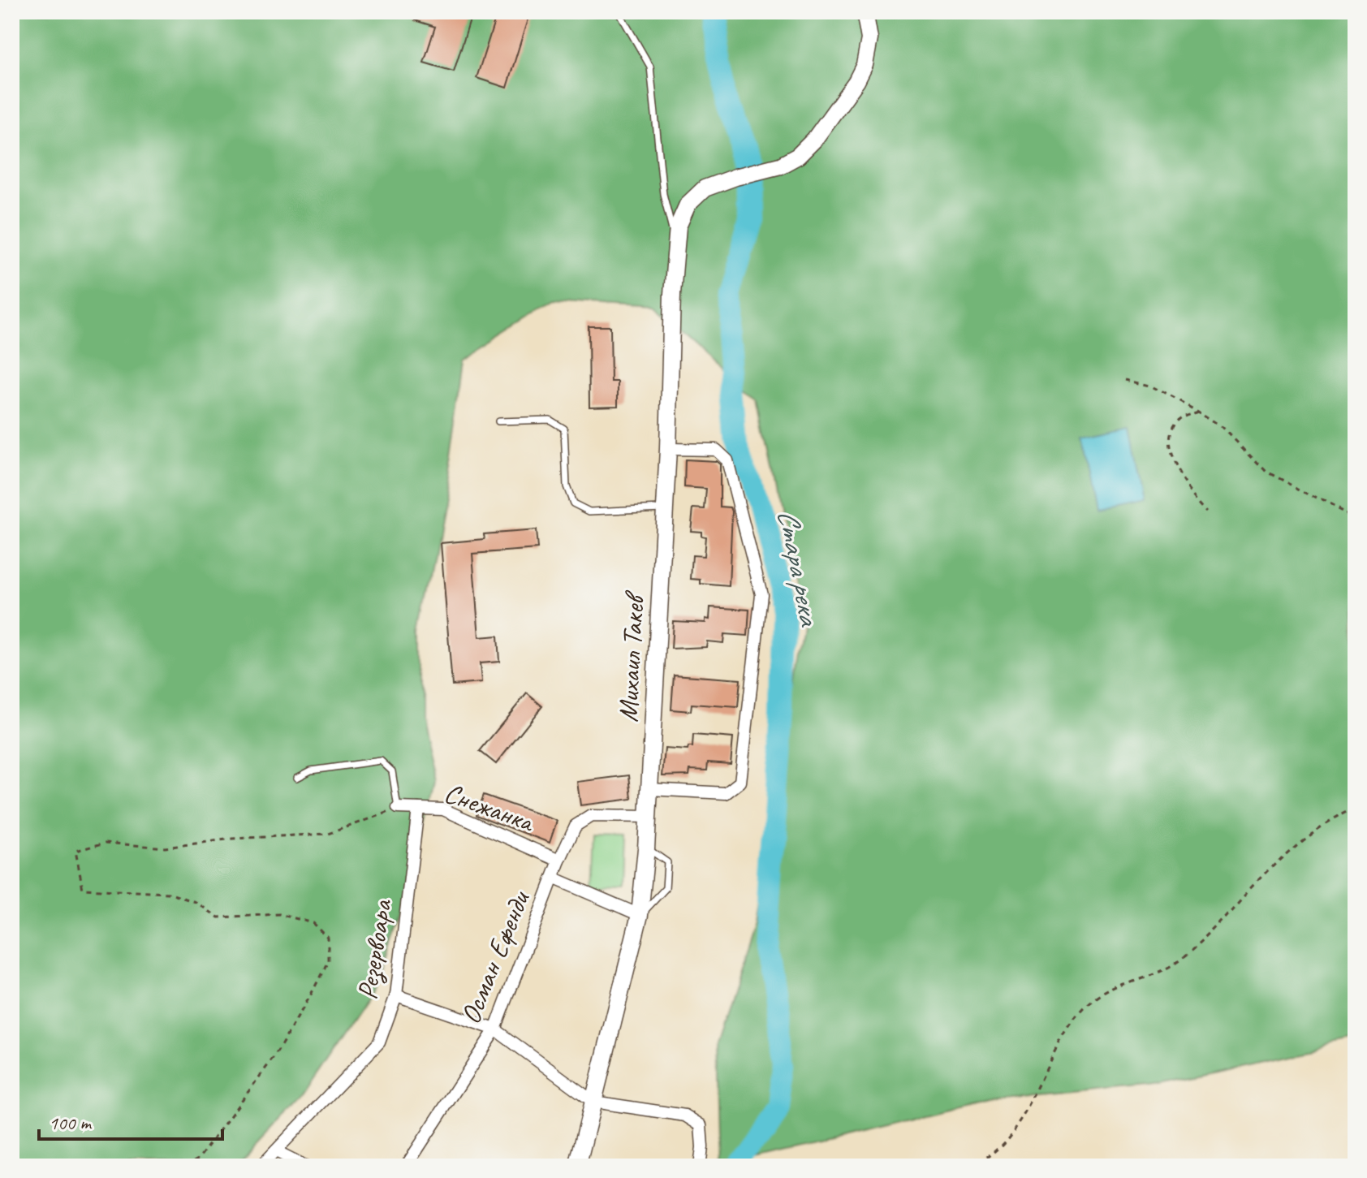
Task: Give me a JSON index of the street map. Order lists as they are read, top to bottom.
{
  "streets": {
    "main road": ["Михаил Такев"],
    "street": ["Снежанка", "Резервоара", "Осман Ефенди"]
  },
  "crossings": [
    ["Михаил Такев", "Осман Ефенди"],
    ["Снежанка", "Резервоара"],
    ["Снежанка", "Осман Ефенди"]
  ],
  "water": ["Стара река"],
  "scale_bar": "100 m"
}
